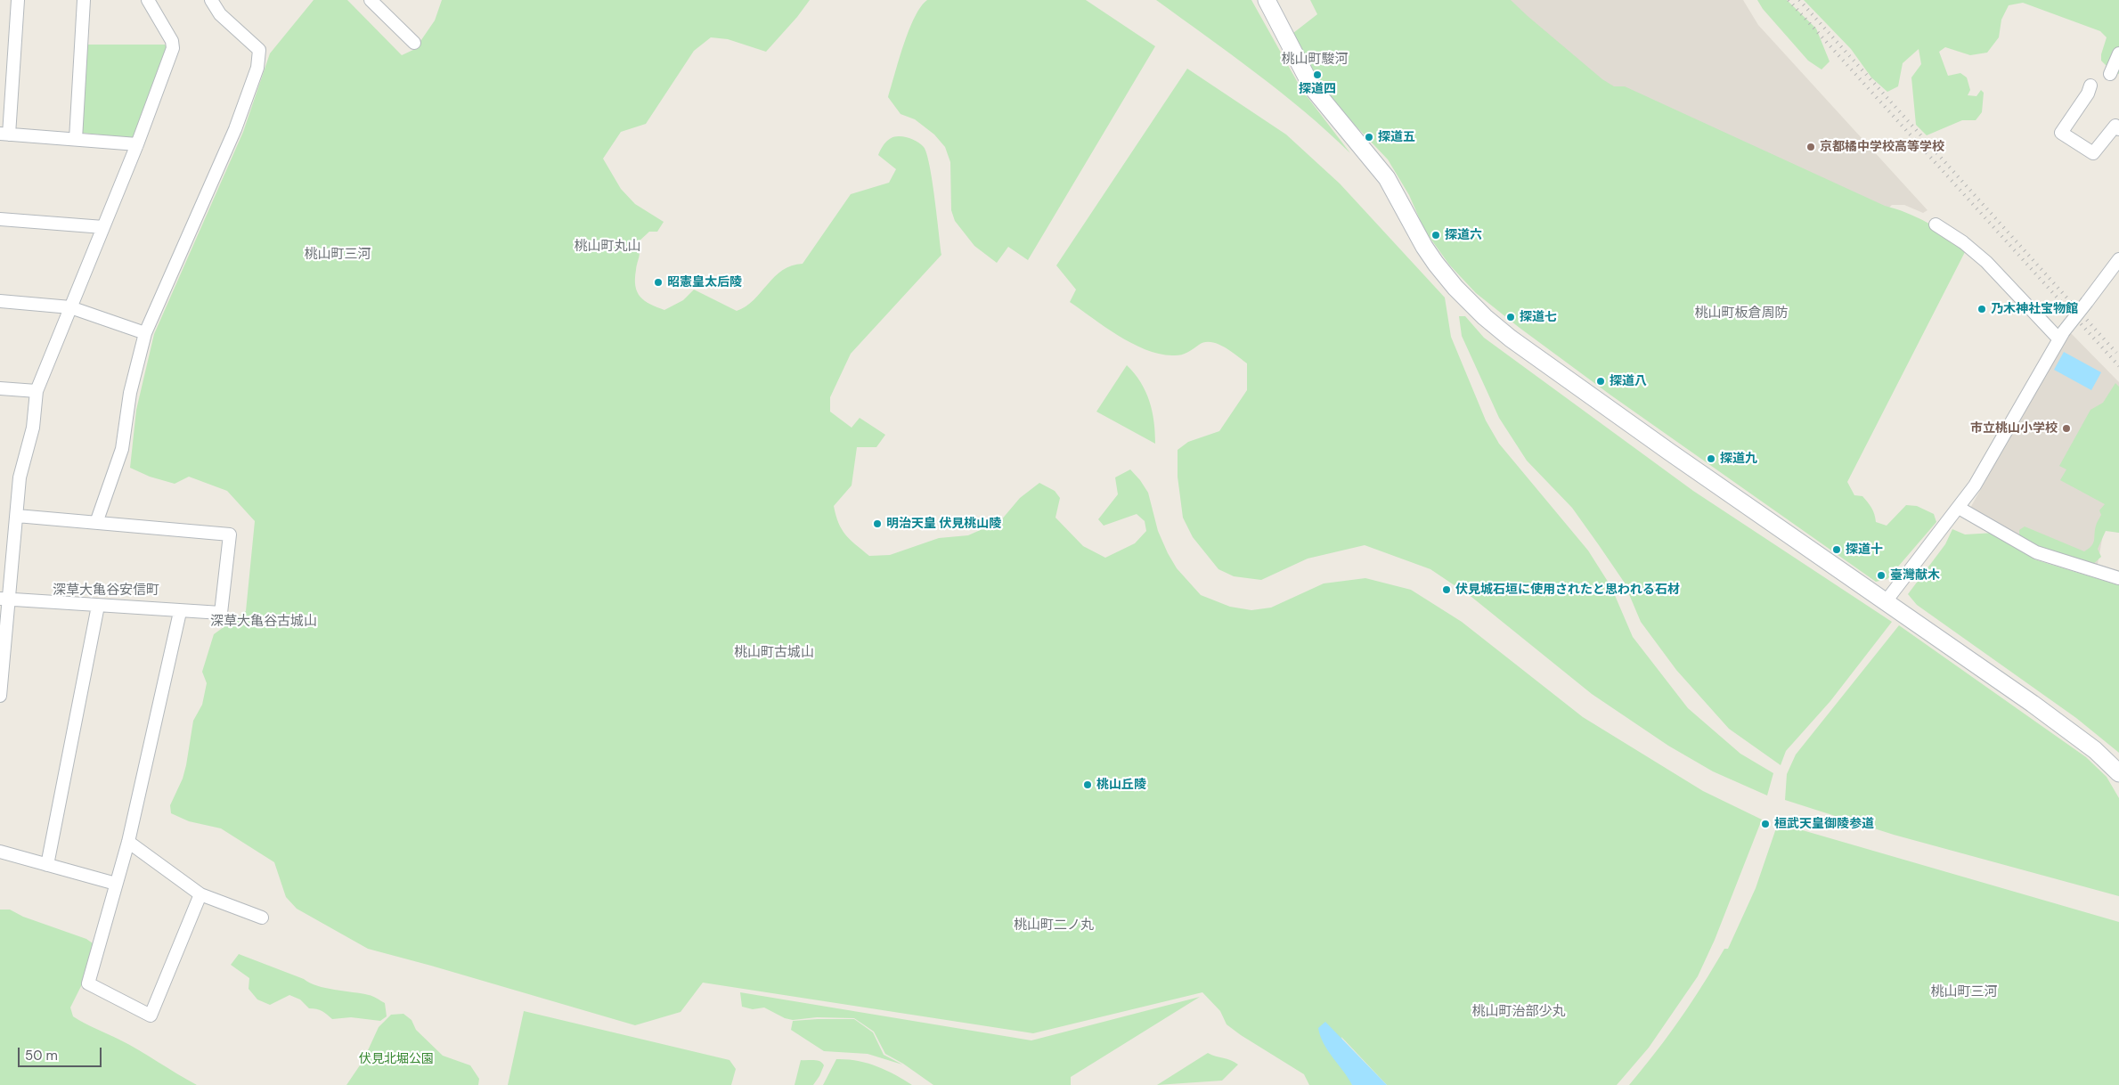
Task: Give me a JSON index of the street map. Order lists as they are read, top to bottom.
{
  "districts": [
    "桃山町駿河",
    "桃山町丸山",
    "桃山町三河",
    "桃山町板倉周防",
    "深草大亀谷安信町",
    "深草大亀谷古城山",
    "桃山町古城山",
    "桃山町二ノ丸",
    "桃山町三河",
    "桃山町治部少丸"
  ],
  "parks": ["伏見北堀公園"],
  "places": [
    "探道四",
    "探道五",
    "京都橘中学校高等学校",
    "探道六",
    "昭憲皇太后陵",
    "乃木神社宝物館",
    "探道七",
    "探道八",
    "市立桃山小学校",
    "探道九",
    "明治天皇 伏見桃山陵",
    "探道十",
    "臺灣献木",
    "伏見城石垣に使用されたと思われる石材",
    "桃山丘陵",
    "桓武天皇御陵参道"
  ],
  "scale_bar": "50 m"
}
